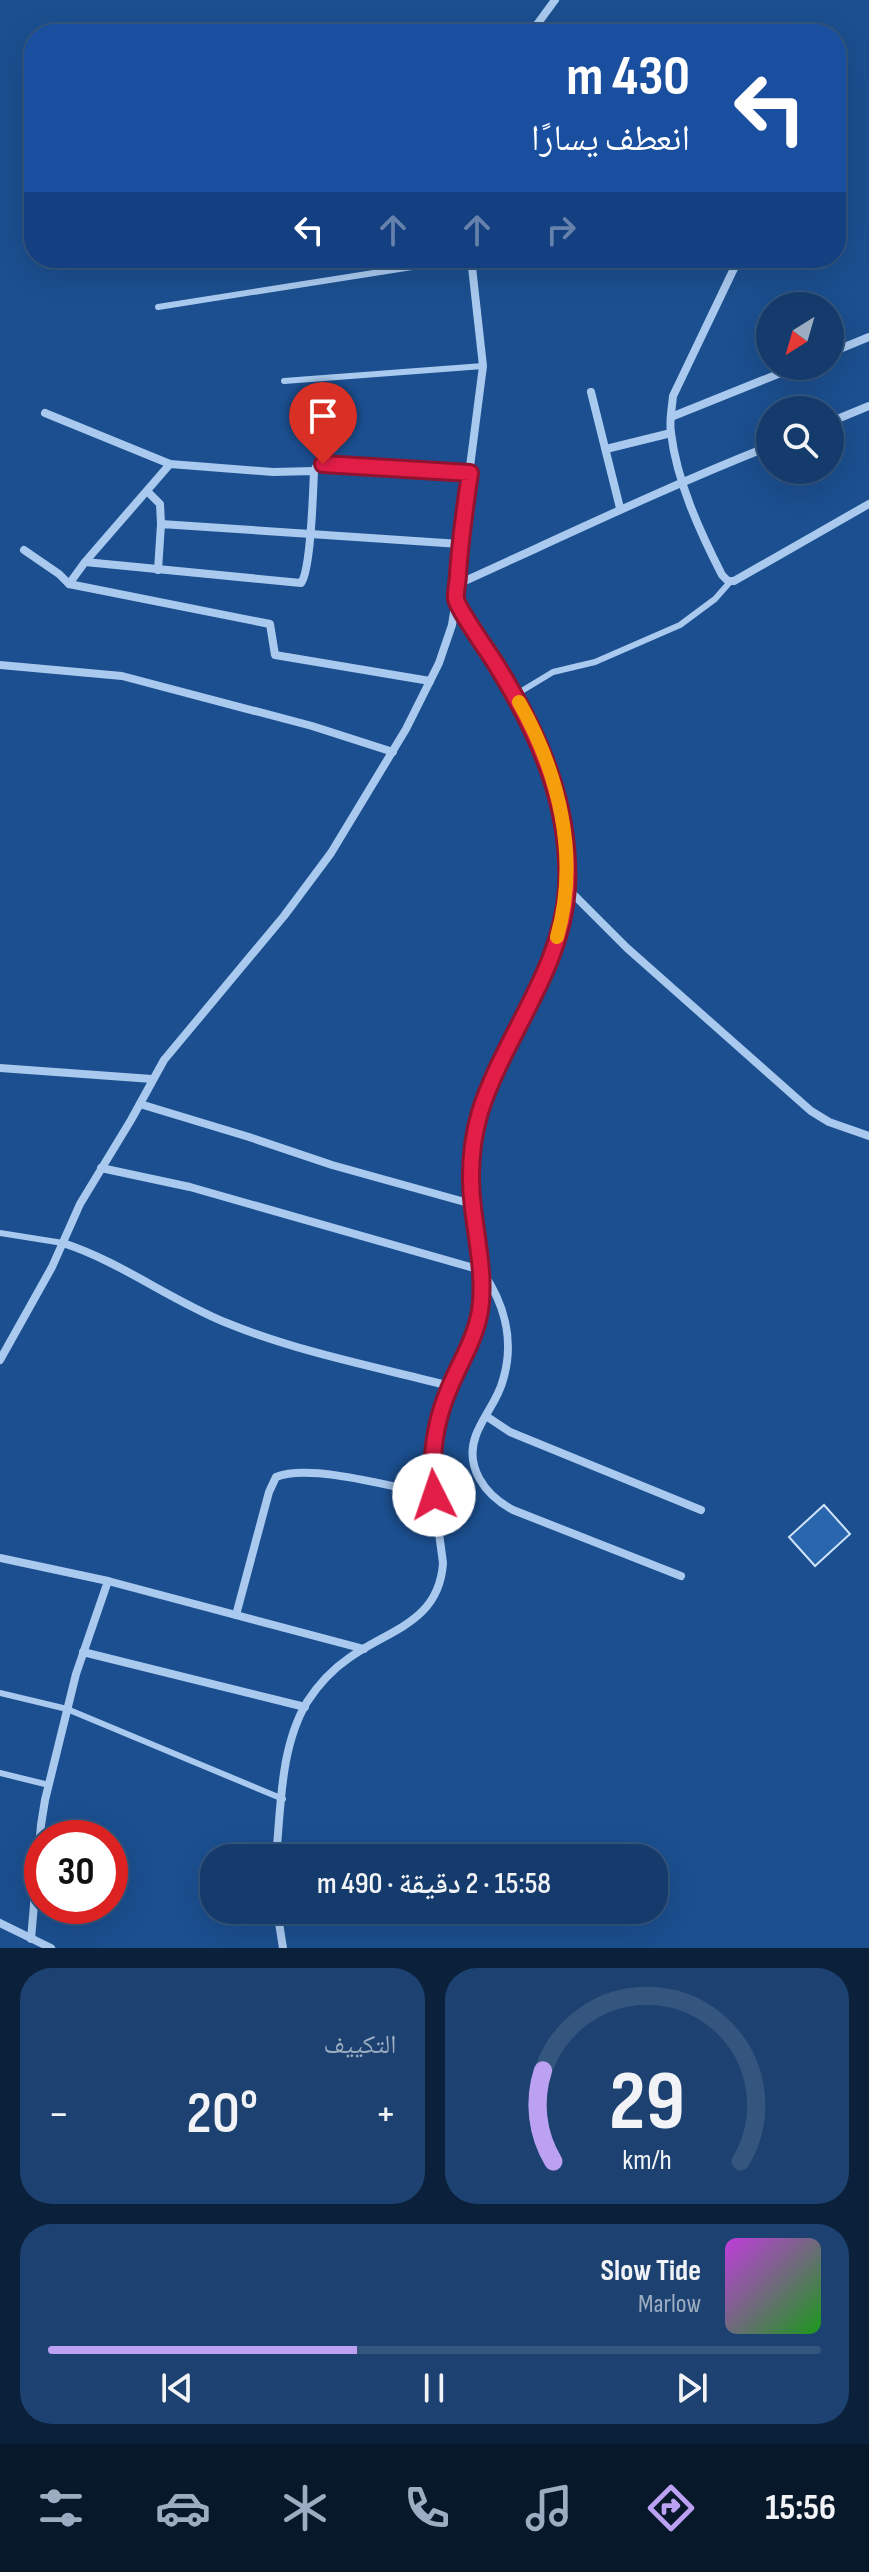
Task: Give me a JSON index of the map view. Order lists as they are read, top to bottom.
{
  "north": "bottom left",
  "page": {
    "turn": ["430 m", "انعطف يسارًا"],
    "limit": "30",
    "trip": "15:58 · 2 دقيقة · 490 m",
    "tile": "التكييف",
    "heat": ["−", "20°", "+"],
    "song": ["Slow Tide", "Marlow"],
    "tabs": "15:56",
    "gauge": ["29", "km/h"]
  }
}
